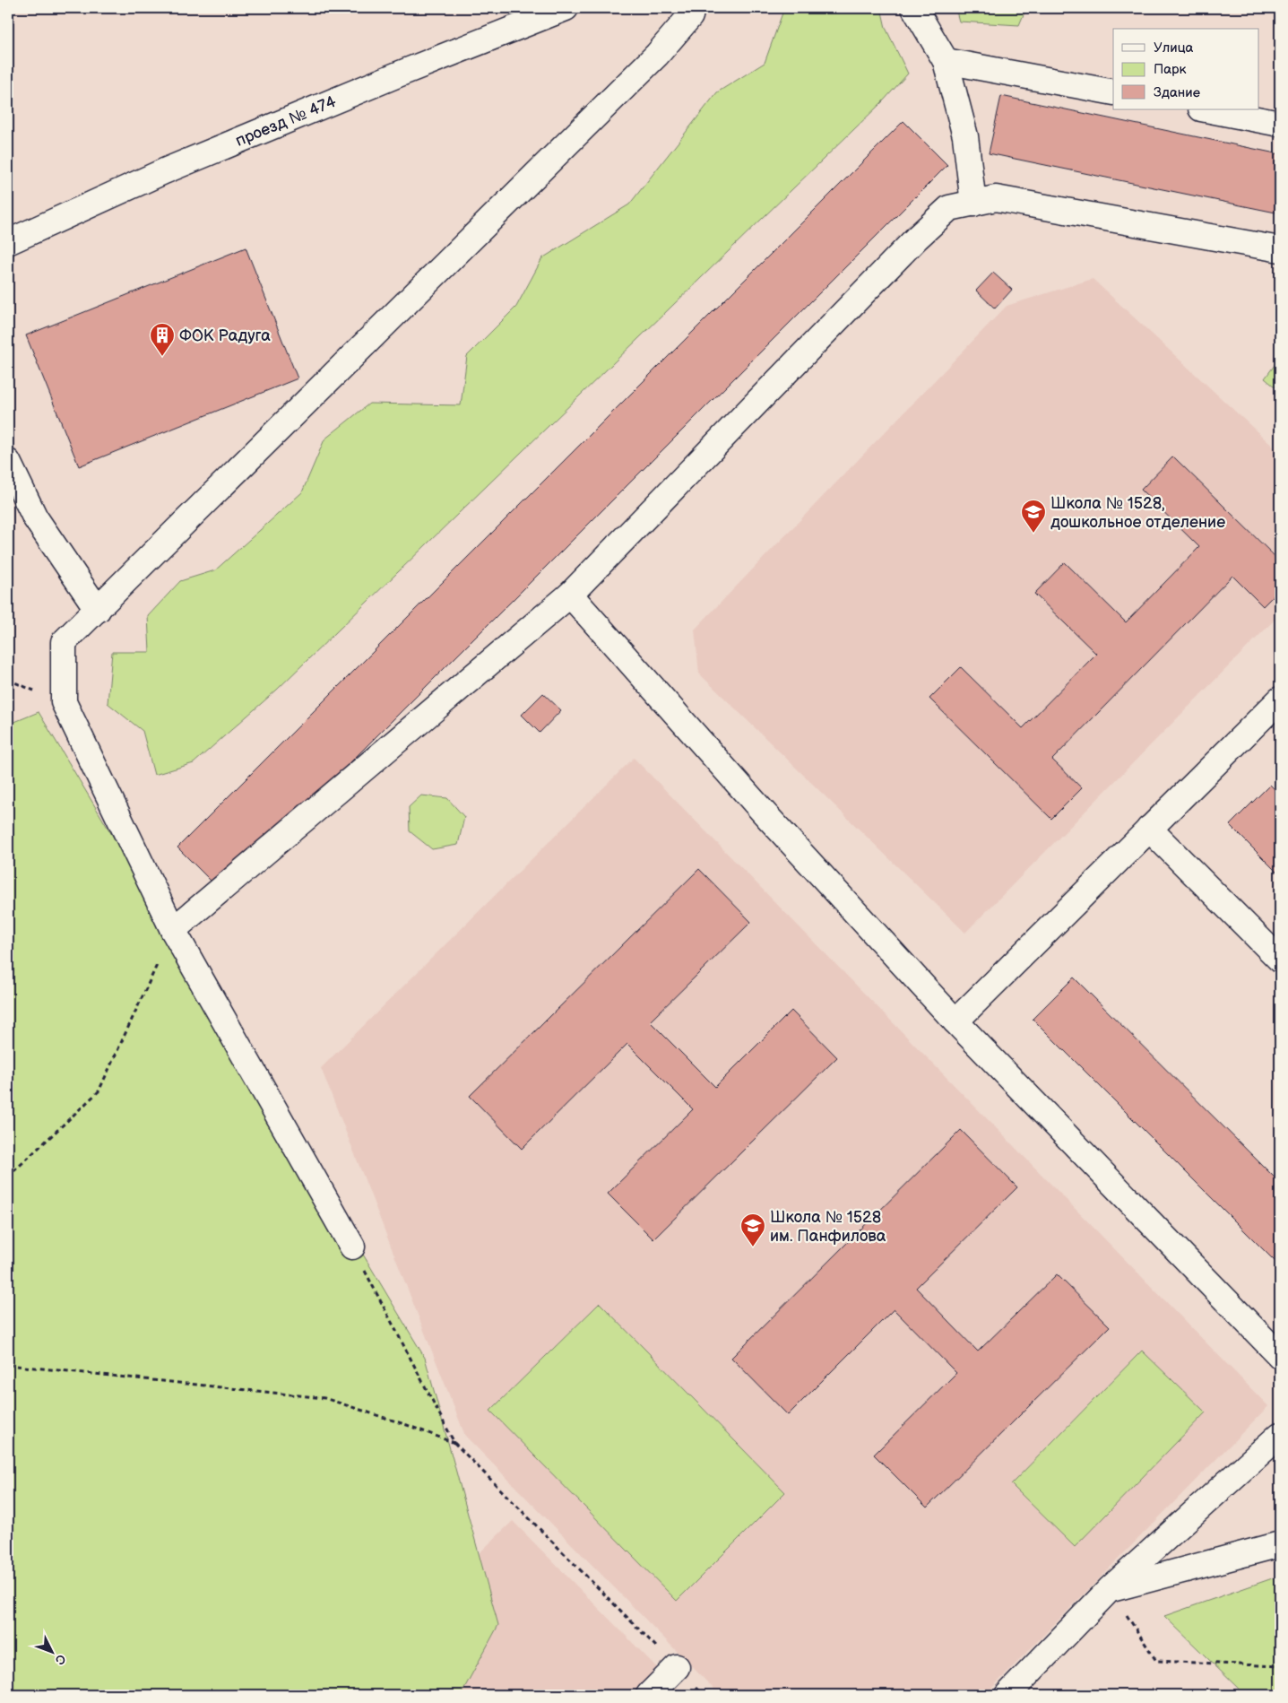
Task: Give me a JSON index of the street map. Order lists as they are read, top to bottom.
{
  "streets": {
    "street": ["проезд № 474"]
  },
  "places": {
    "building": ["ФОК Радуга"],
    "school or university": ["Школа № 1528, дошкольное отделение", "Школа № 1528 им. Панфилова"]
  },
  "legend": ["Улица", "Парк", "Здание"],
  "north": "bottom right"
}
